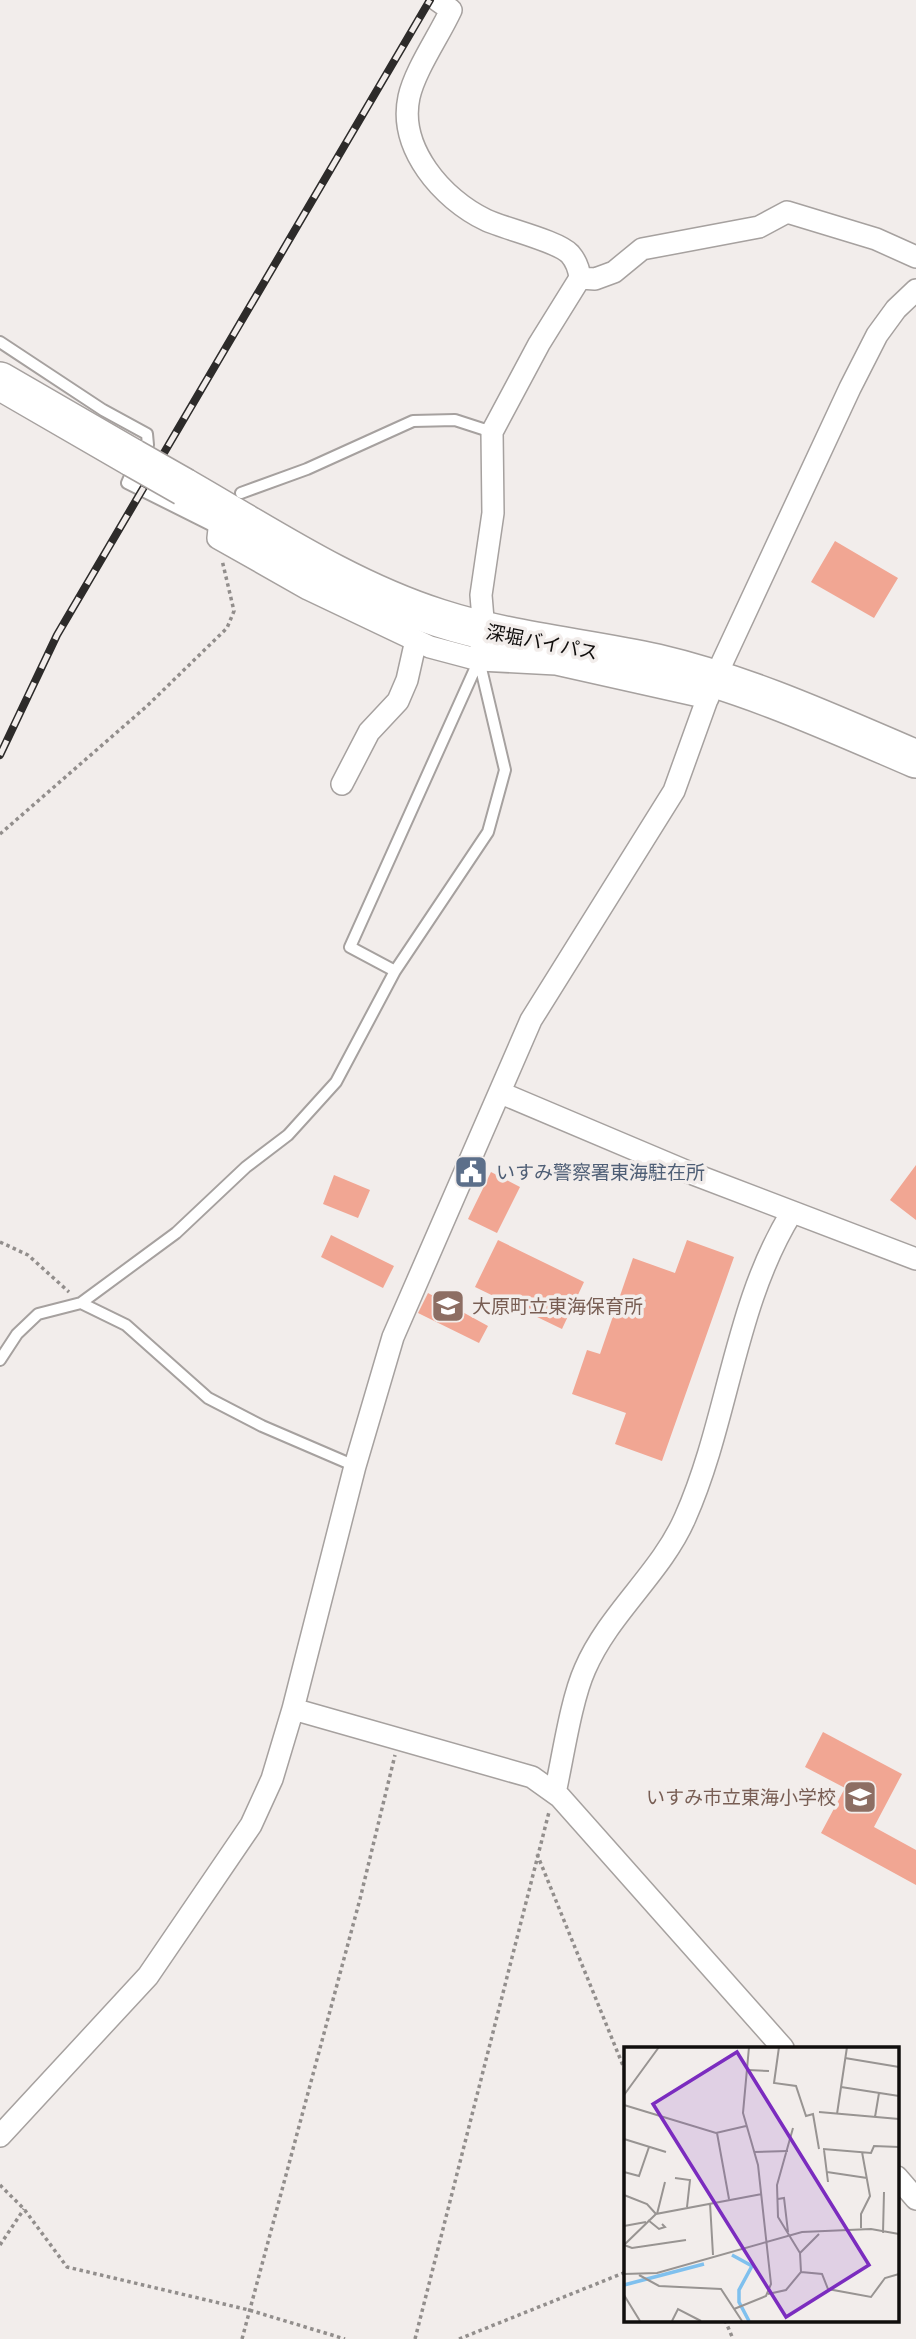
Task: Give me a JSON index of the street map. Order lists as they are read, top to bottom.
{
  "streets": {
    "highway": ["深堀バイパス"]
  },
  "places": {
    "public building": ["いすみ警察署東海駐在所"],
    "school or university": ["大原町立東海保育所", "いすみ市立東海小学校"]
  }
}
